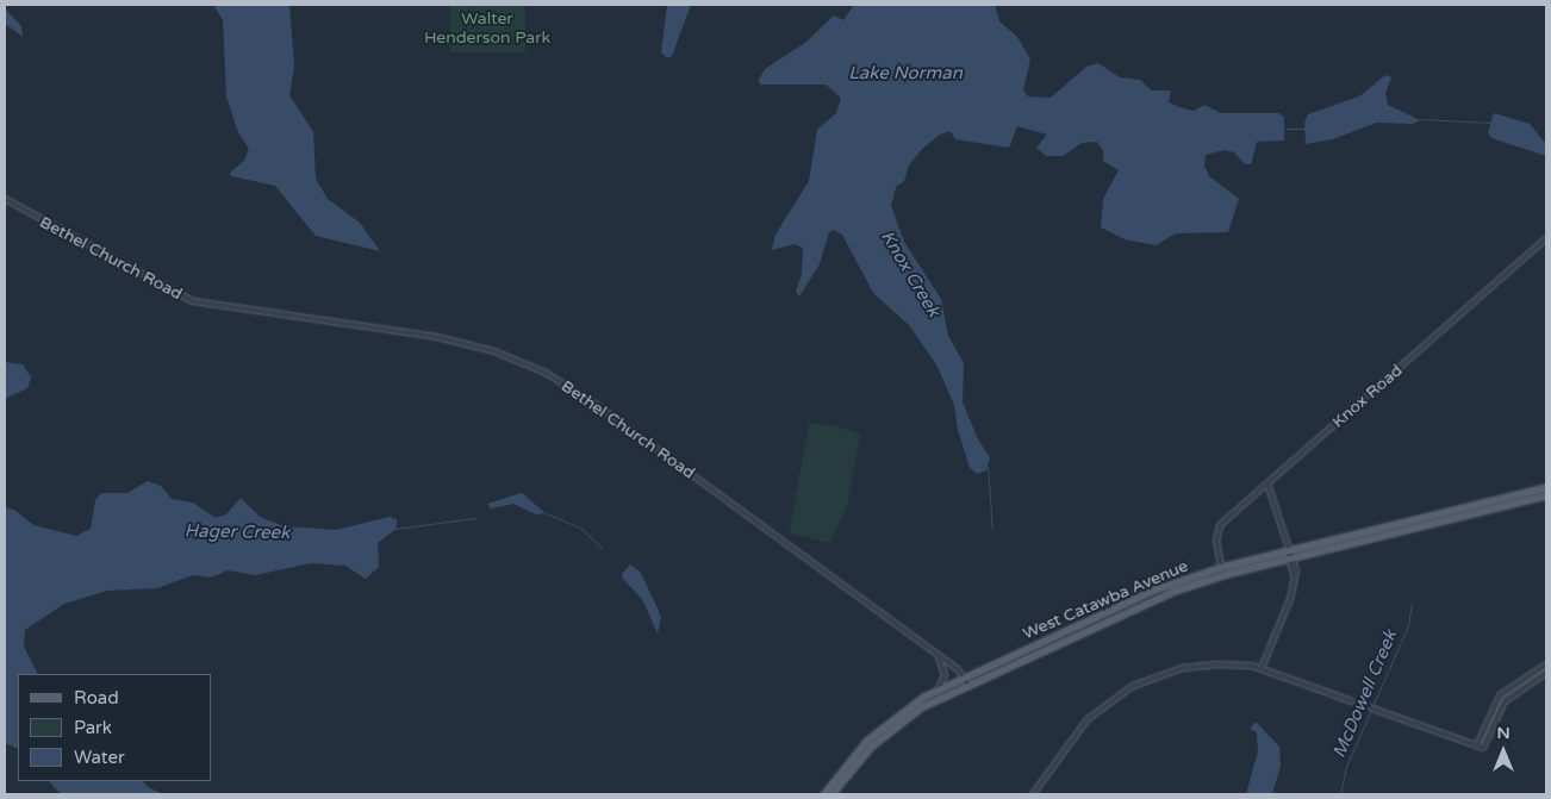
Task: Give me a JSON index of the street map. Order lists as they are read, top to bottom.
{
  "streets": {
    "main road": ["West Catawba Avenue"],
    "street": ["Bethel Church Road", "Knox Road"]
  },
  "crossings": [
    ["Bethel Church Road", "West Catawba Avenue"],
    ["Knox Road", "West Catawba Avenue"]
  ],
  "water": [
    "Lake Norman",
    "Knox Creek",
    "Hager Creek",
    "McDowell Creek"
  ],
  "parks": ["Walter Henderson Park"],
  "legend": ["Road", "Park", "Water"],
  "north": "top"
}
